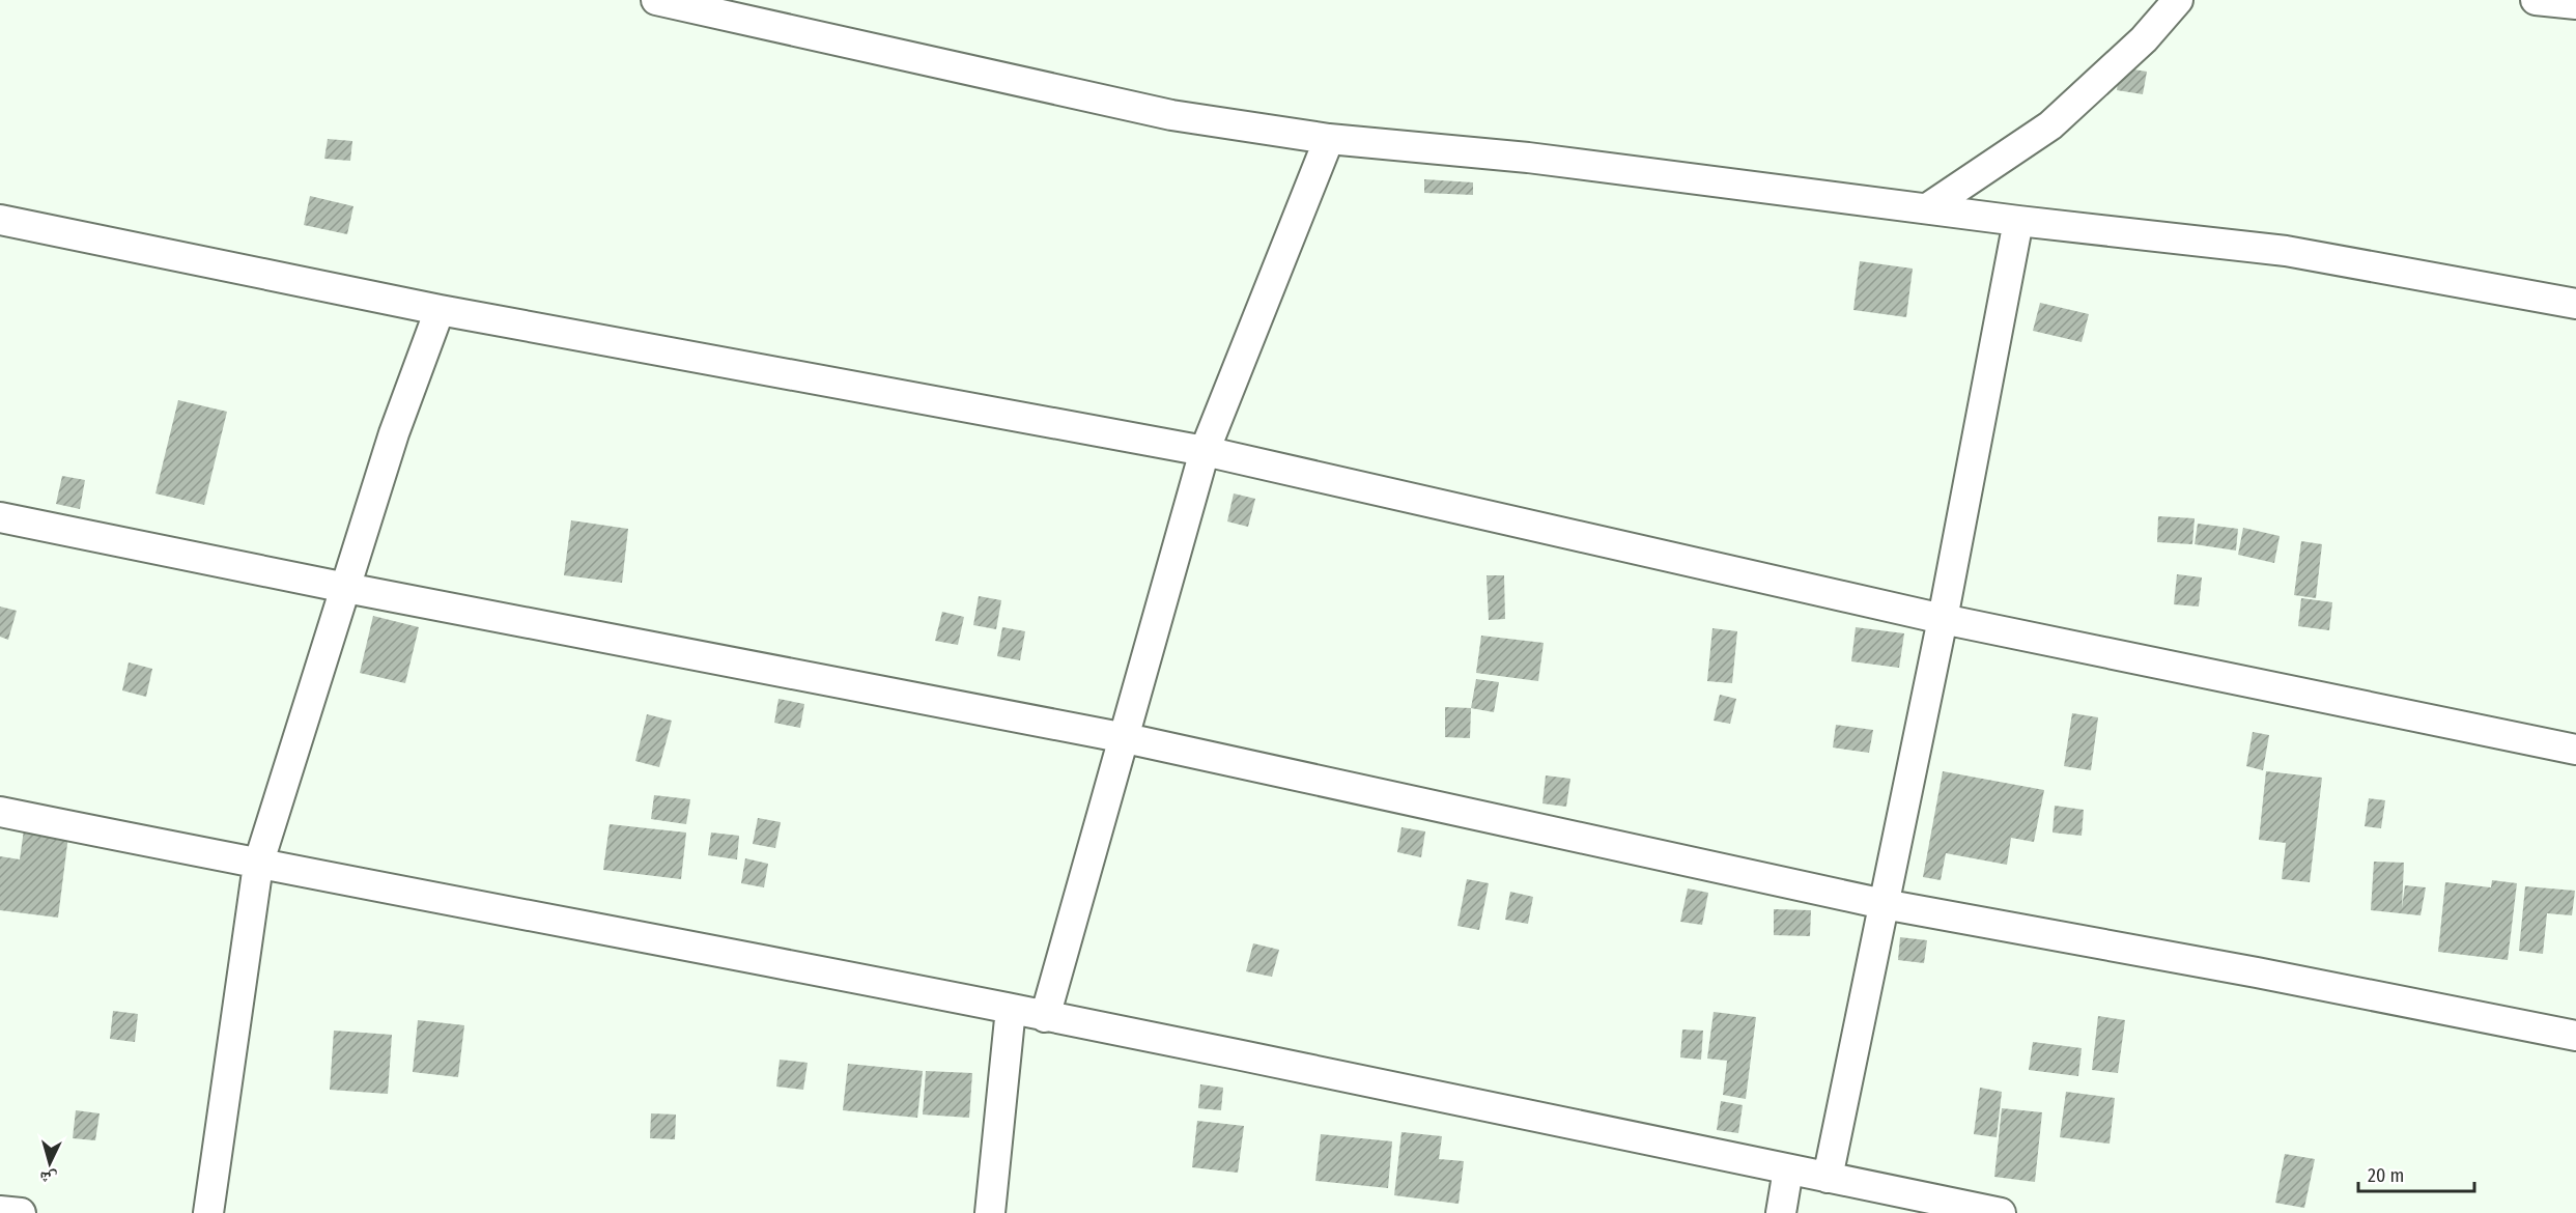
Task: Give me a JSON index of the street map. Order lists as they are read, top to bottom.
{
  "scale_bar": "20 m",
  "north": "bottom"
}
